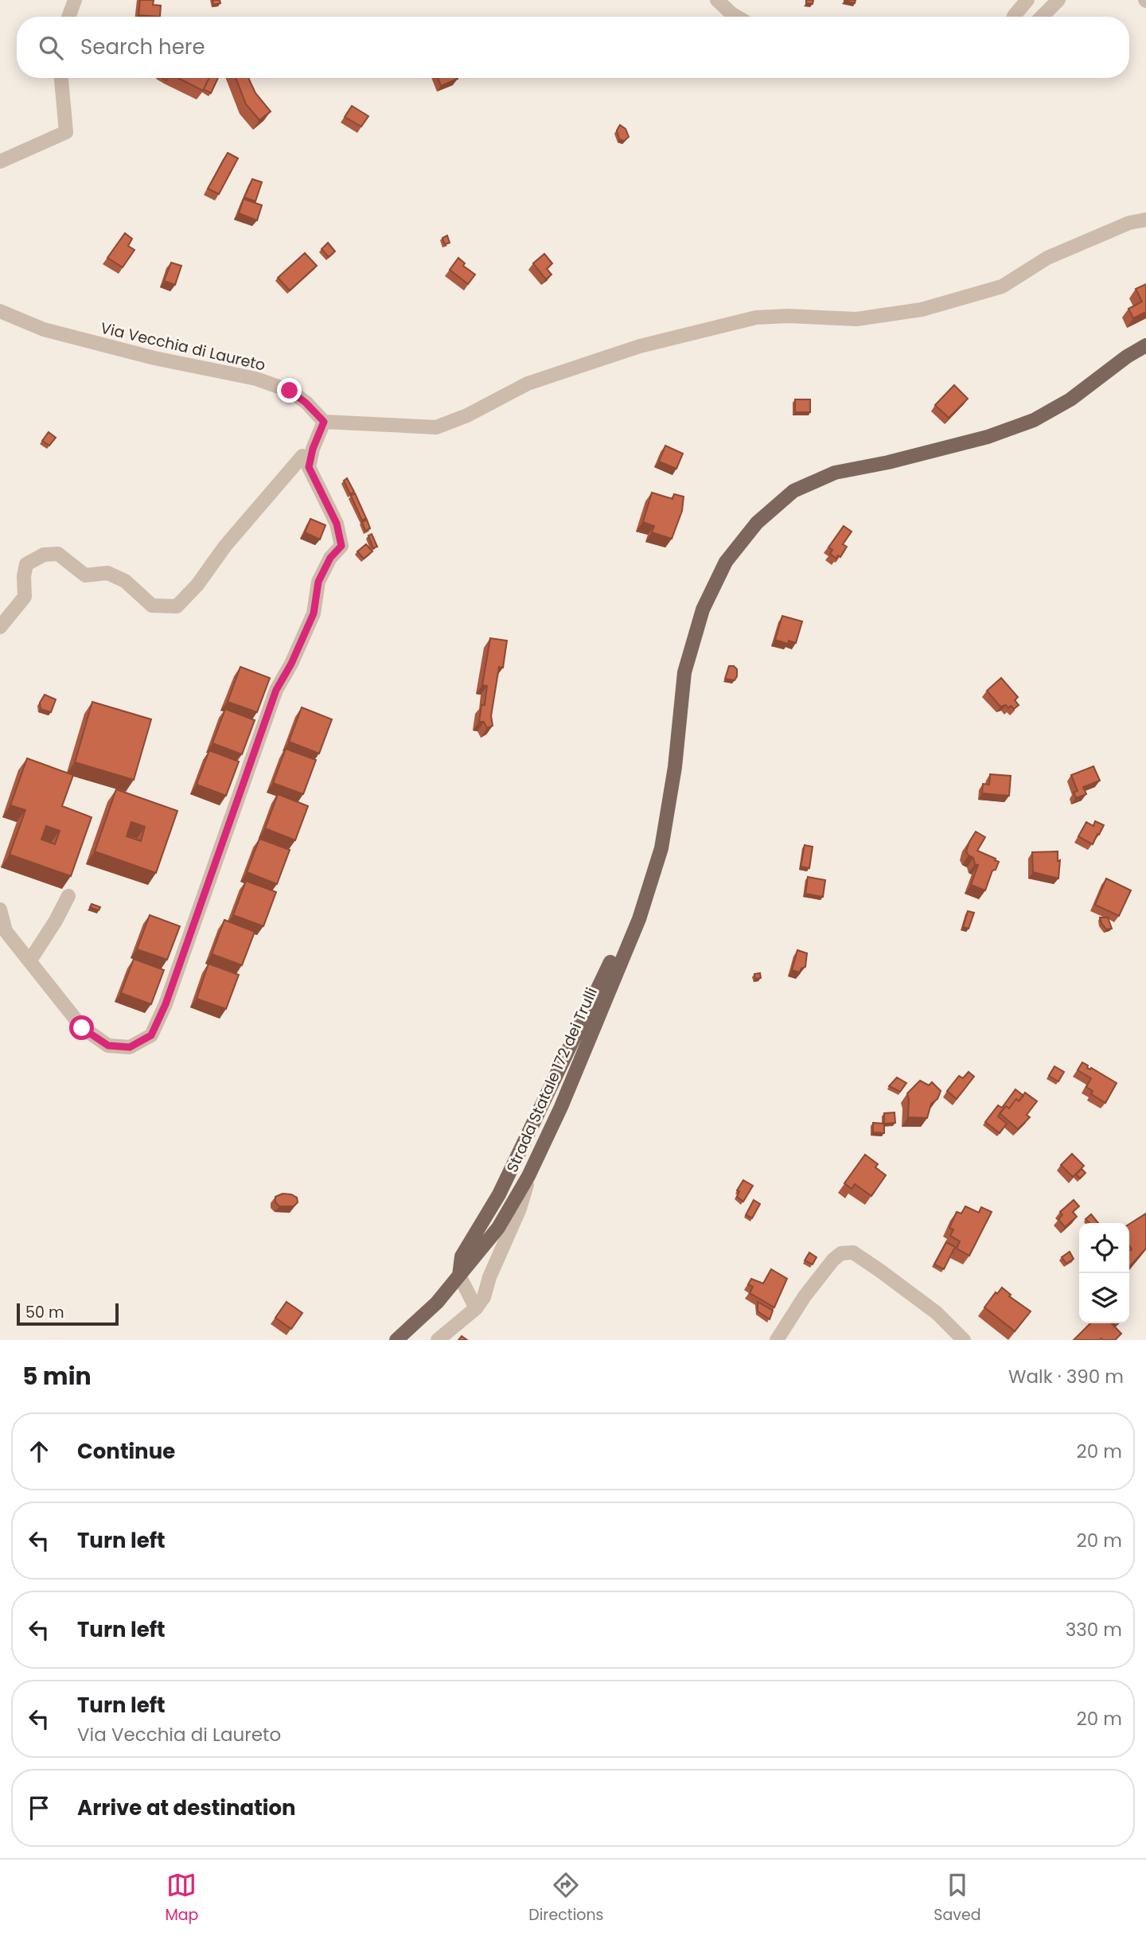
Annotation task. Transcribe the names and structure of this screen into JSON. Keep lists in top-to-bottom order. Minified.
{"streets":{"main road":["Strada Statale 172 dei Trulli"],"street":["Via Vecchia di Laureto"]},"scale_bar":"50 m","page":{"search":"Search here","scale":"50 m","heading":["5 min","Walk · 390 m"],"list":[["Continue","20 m"],["Turn left","20 m"],["Turn left","330 m"],["Turn left","Via Vecchia di Laureto","20 m"],"Arrive at destination"],"nav":["Map","Directions","Saved"]}}
